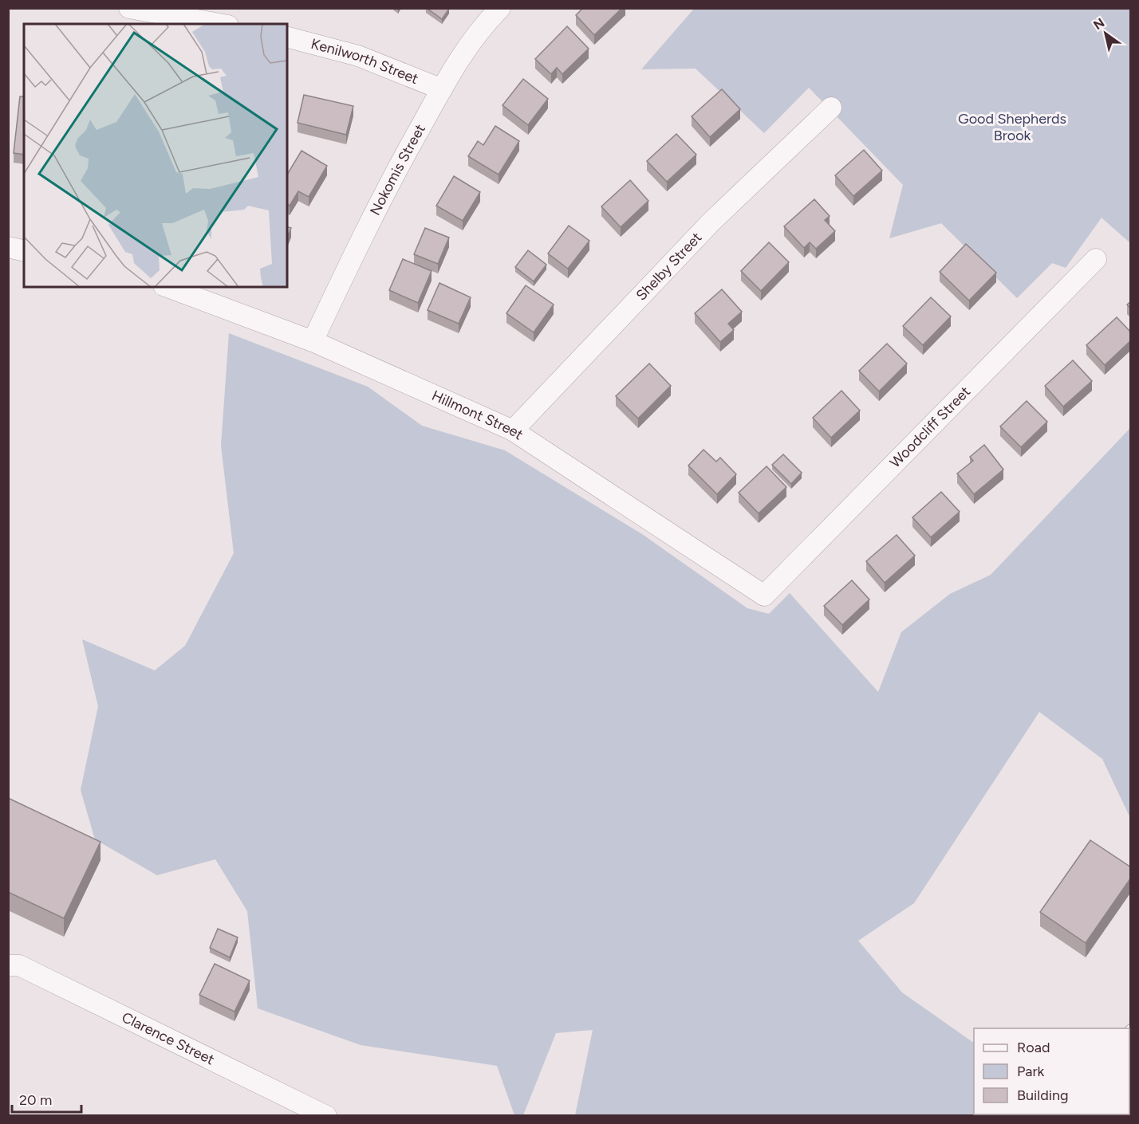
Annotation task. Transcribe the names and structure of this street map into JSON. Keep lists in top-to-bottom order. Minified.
{"streets":{"street":["Kenilworth Street","Nokomis Street","Shelby Street","Hillmont Street","Woodcliff Street","Clarence Street"]},"crossings":[["Kenilworth Street","Nokomis Street"],["Nokomis Street","Hillmont Street"],["Shelby Street","Hillmont Street"],["Hillmont Street","Woodcliff Street"]],"parks":["Good Shepherds Brook"],"legend":["Road","Park","Building"],"scale_bar":"20 m","north":"top left"}
